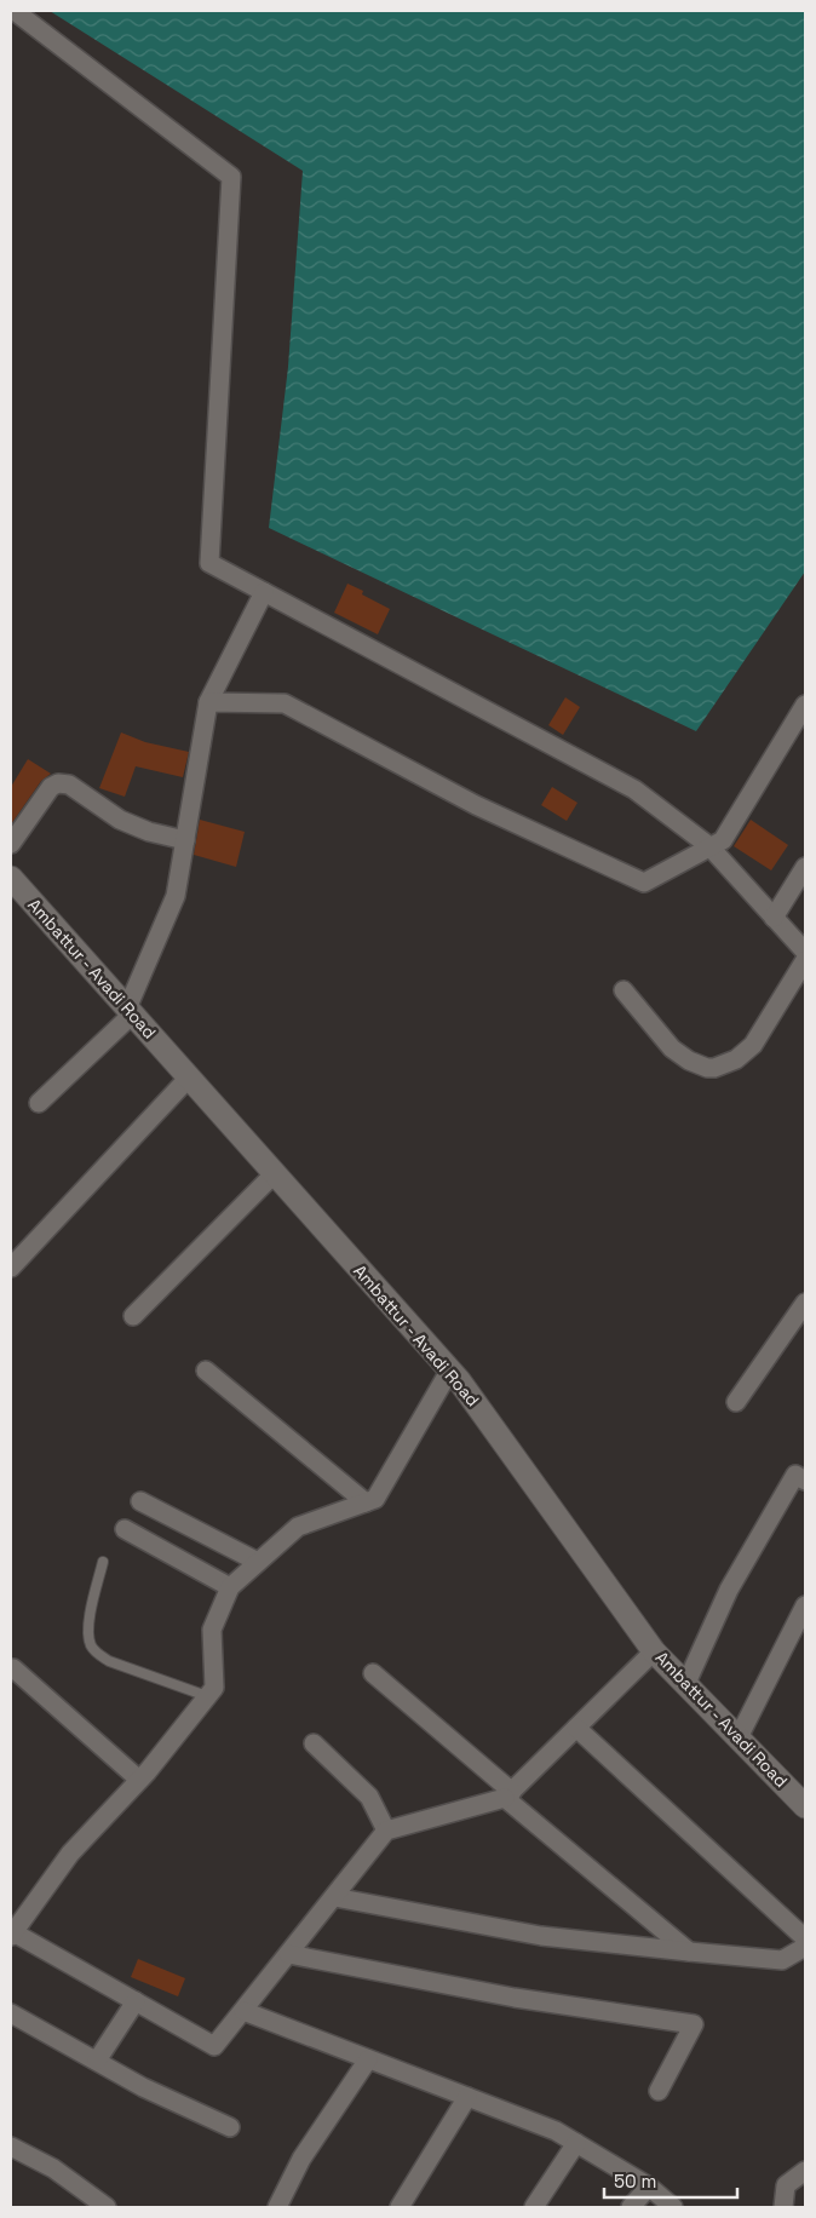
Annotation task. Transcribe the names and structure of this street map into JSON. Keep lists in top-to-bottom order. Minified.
{"streets":{"street":["Ambattur - Avadi Road"]},"scale_bar":"50 m"}
